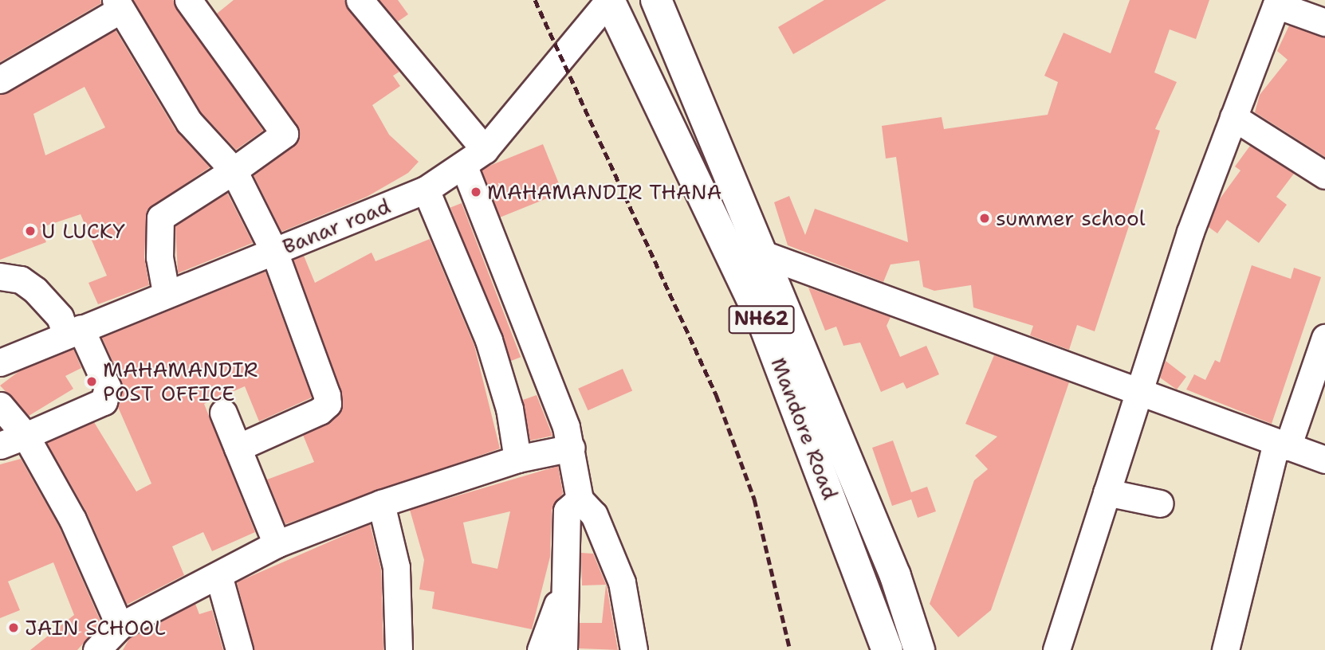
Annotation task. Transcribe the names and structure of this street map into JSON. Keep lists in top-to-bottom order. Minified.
{"streets":{"highway":["NH62","Mandore Road"],"street":["Banar road"]},"crossings":[["Banar road","Mandore Road"]],"places":["MAHAMANDIR THANA","summer school","U LUCKY","MAHAMANDIR POST OFFICE","JAIN SCHOOL"]}
